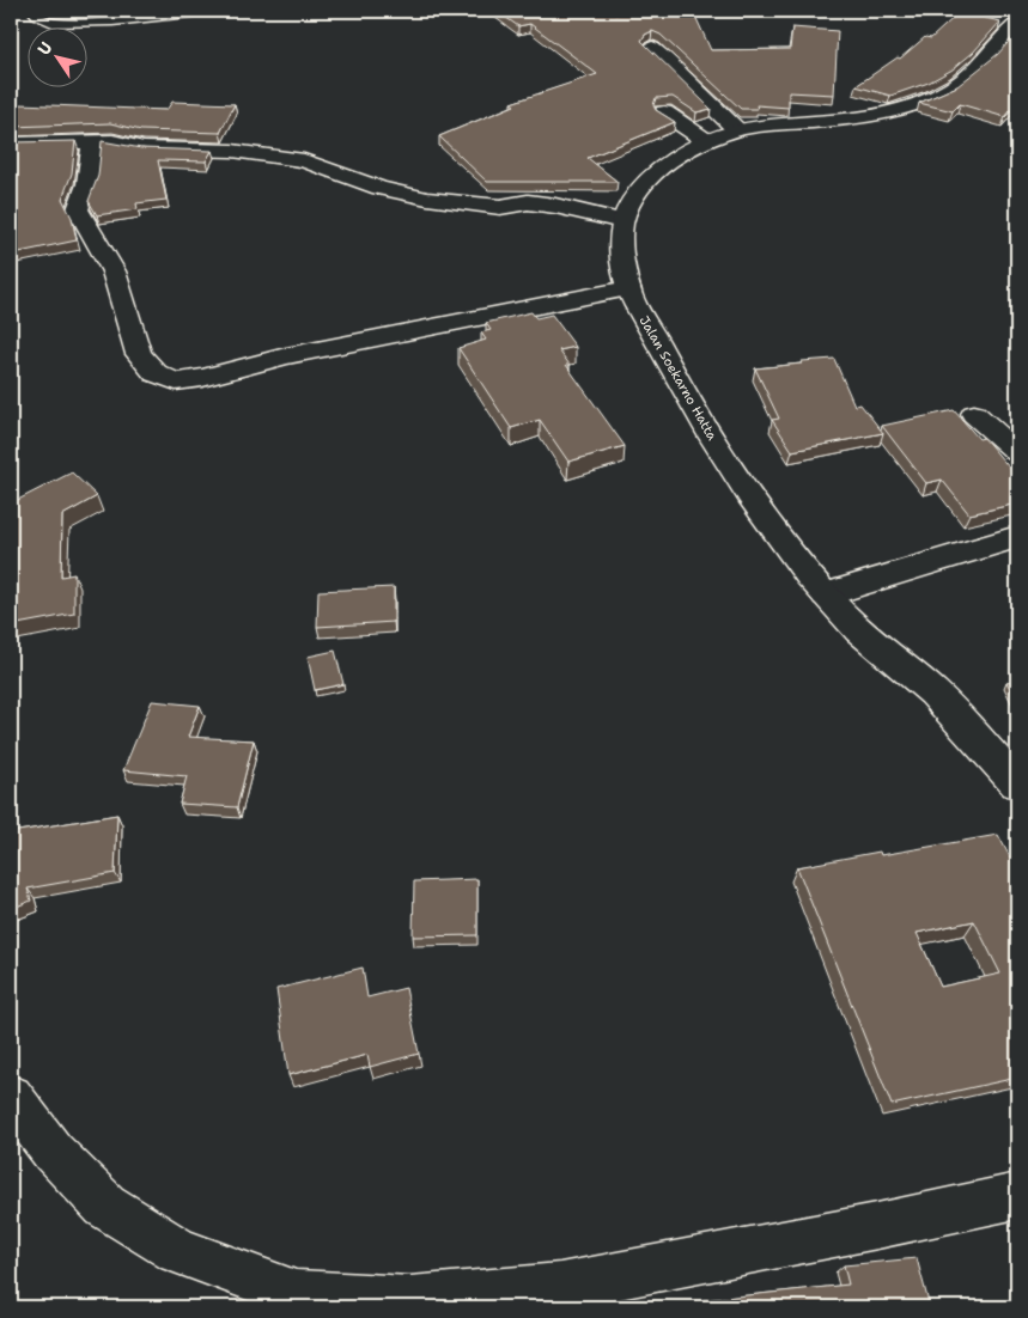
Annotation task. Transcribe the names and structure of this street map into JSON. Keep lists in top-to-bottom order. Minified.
{"streets":{"street":["Jalan Soekarno Hatta"]},"north":"top left"}
